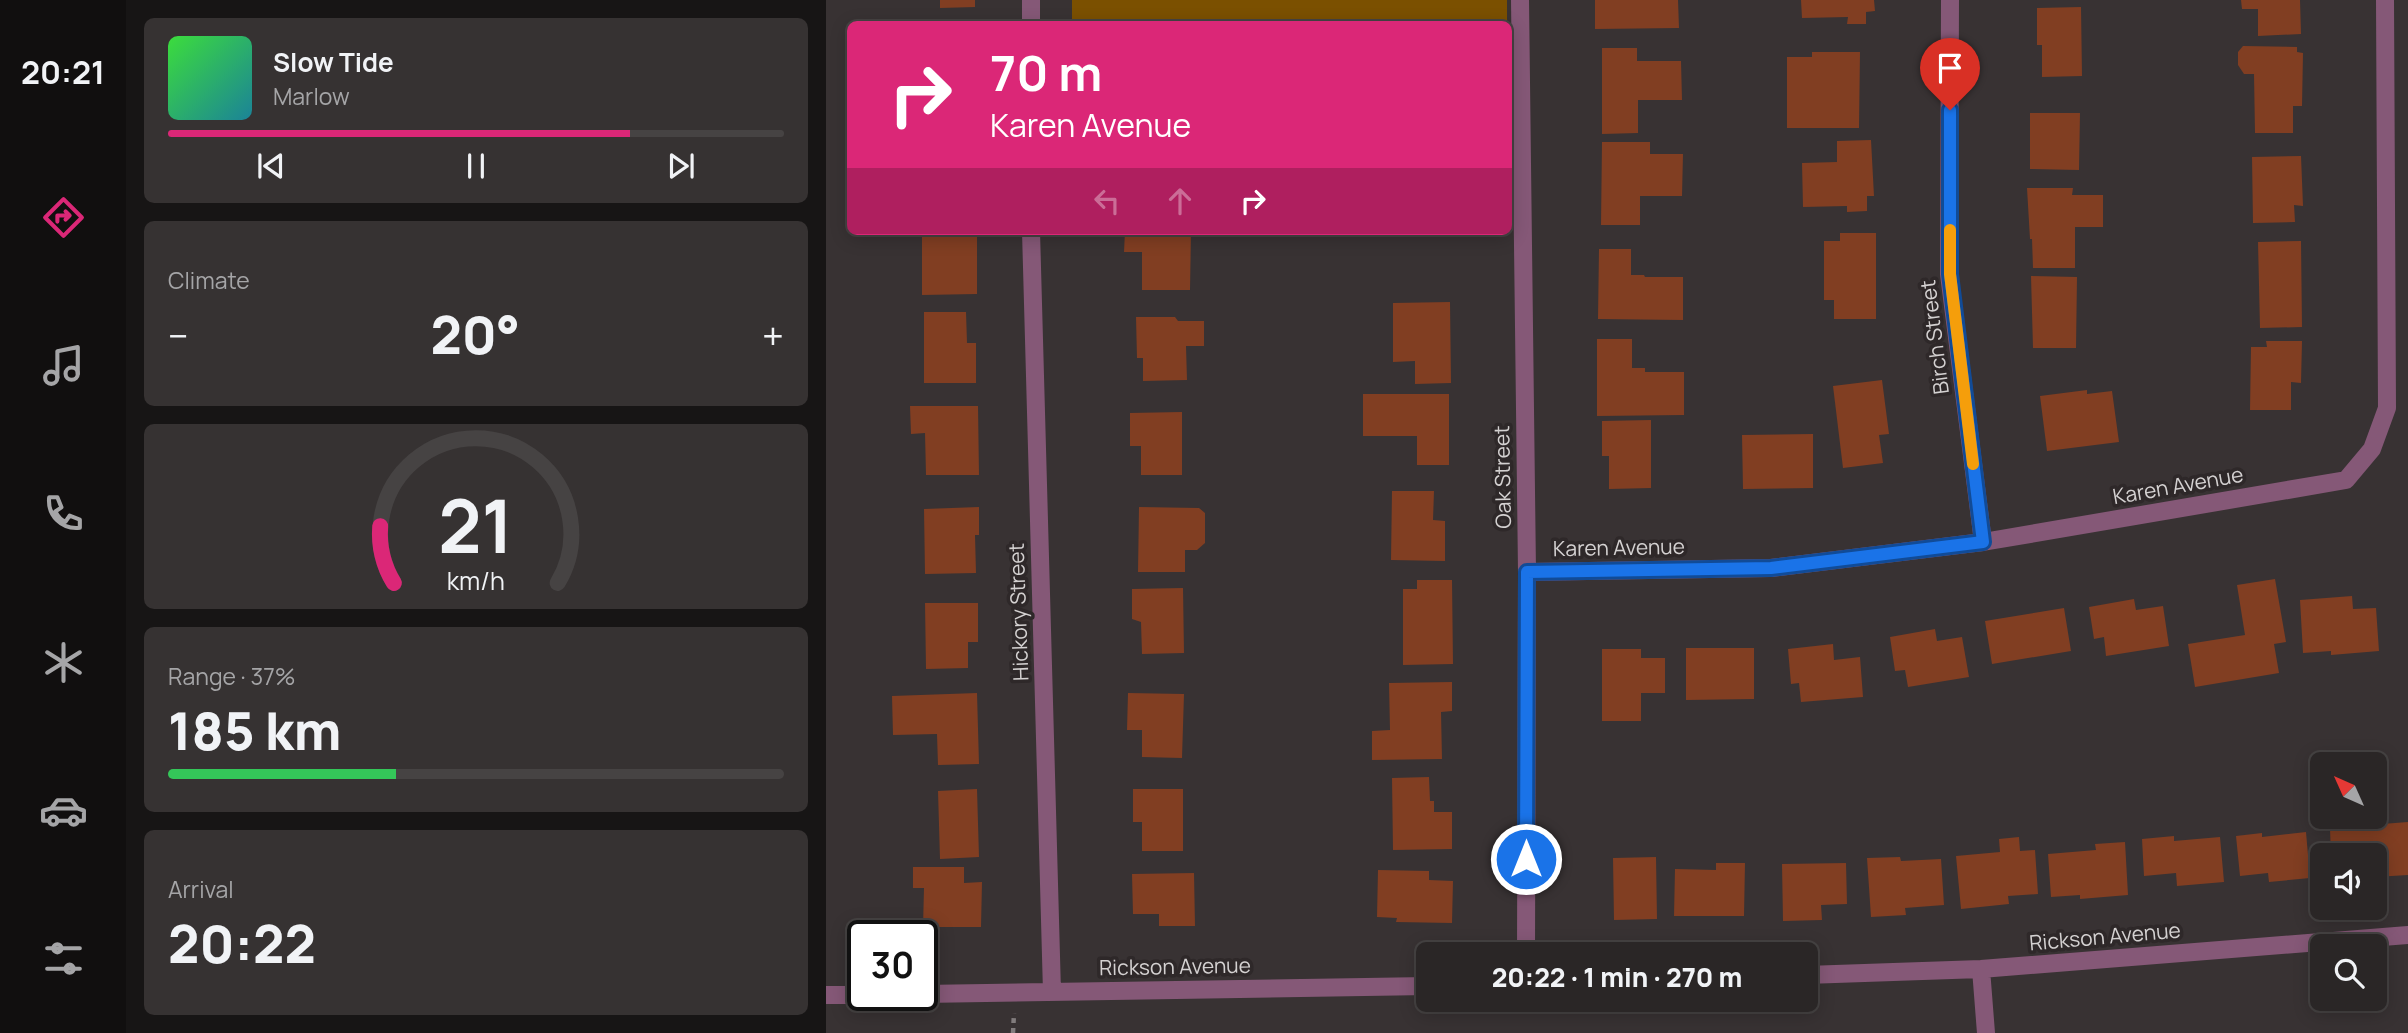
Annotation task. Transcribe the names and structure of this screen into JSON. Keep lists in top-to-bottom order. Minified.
{"streets":{"street":["Birch Street","Oak Street","Karen Avenue","Hickory Street","Rickson Avenue"]},"crossings":[["Birch Street","Karen Avenue"],["Oak Street","Karen Avenue"],["Hickory Street","Rickson Avenue"]],"north":"top left","page":{"tabs":"20:21","turn":["70 m","Karen Avenue"],"song":["Slow Tide","Marlow"],"tile":["Climate",["Range · 37%","185 km"],["Arrival","20:22"]],"heat":["−","20°","+"],"limit":"30","trip":"20:22 · 1 min · 270 m","gauge":["21","km/h"]}}
